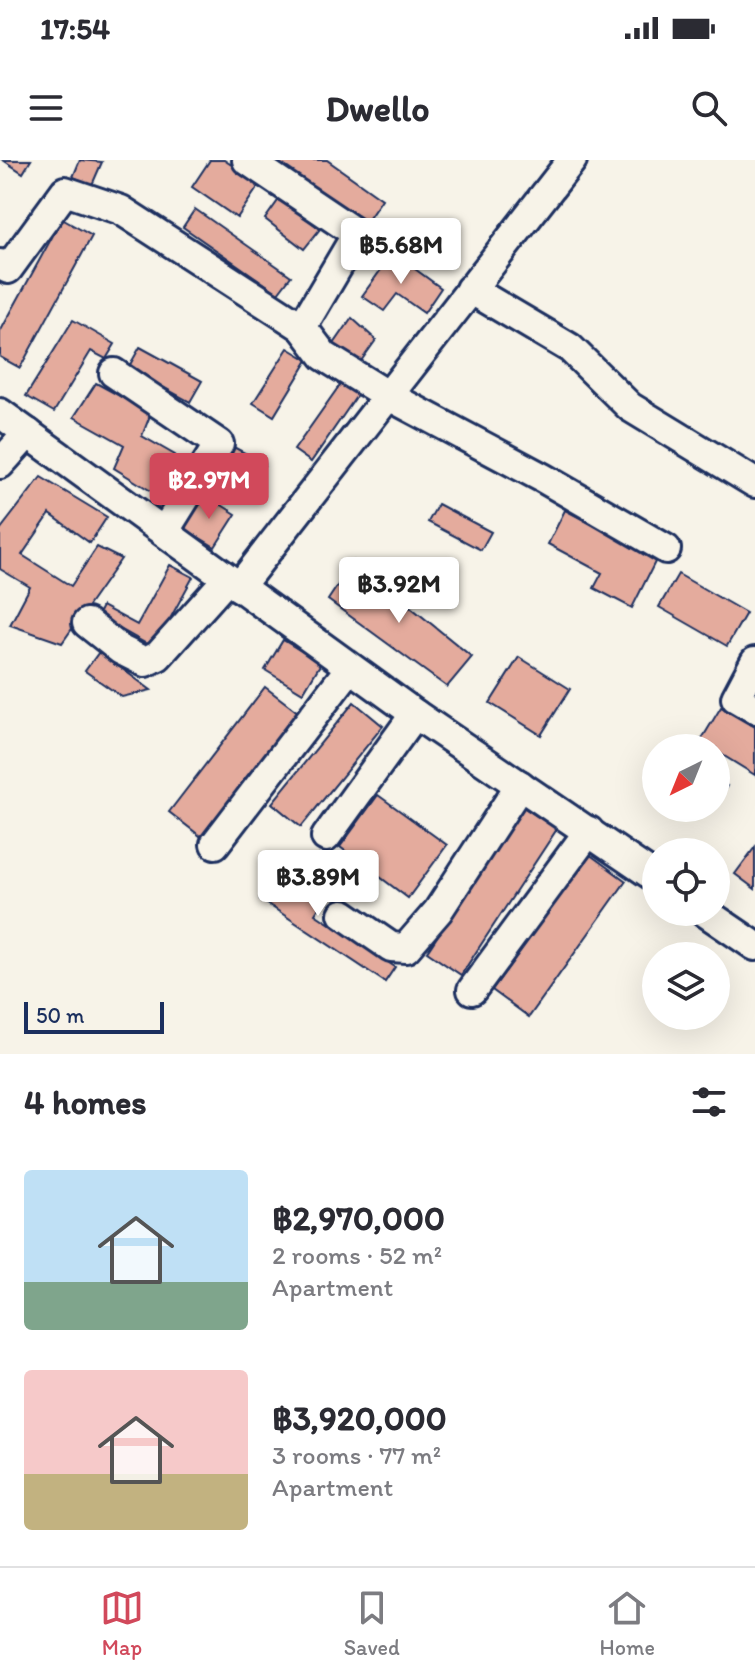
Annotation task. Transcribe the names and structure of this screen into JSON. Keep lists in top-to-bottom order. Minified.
{"scale_bar":"50 m","north":"bottom left","page":{"status":"17:54","header":"Dwello","price":["฿5.68M","฿2.97M","฿3.92M","฿3.89M"],"scale":"50 m","heading":"4 homes","list":[{"name":"฿2,970,000","note":"2 rooms · 52 m² · Apartment"},{"name":"฿3,920,000","note":"3 rooms · 77 m² · Apartment"}],"tabs":["Map","Saved","Home"]}}
